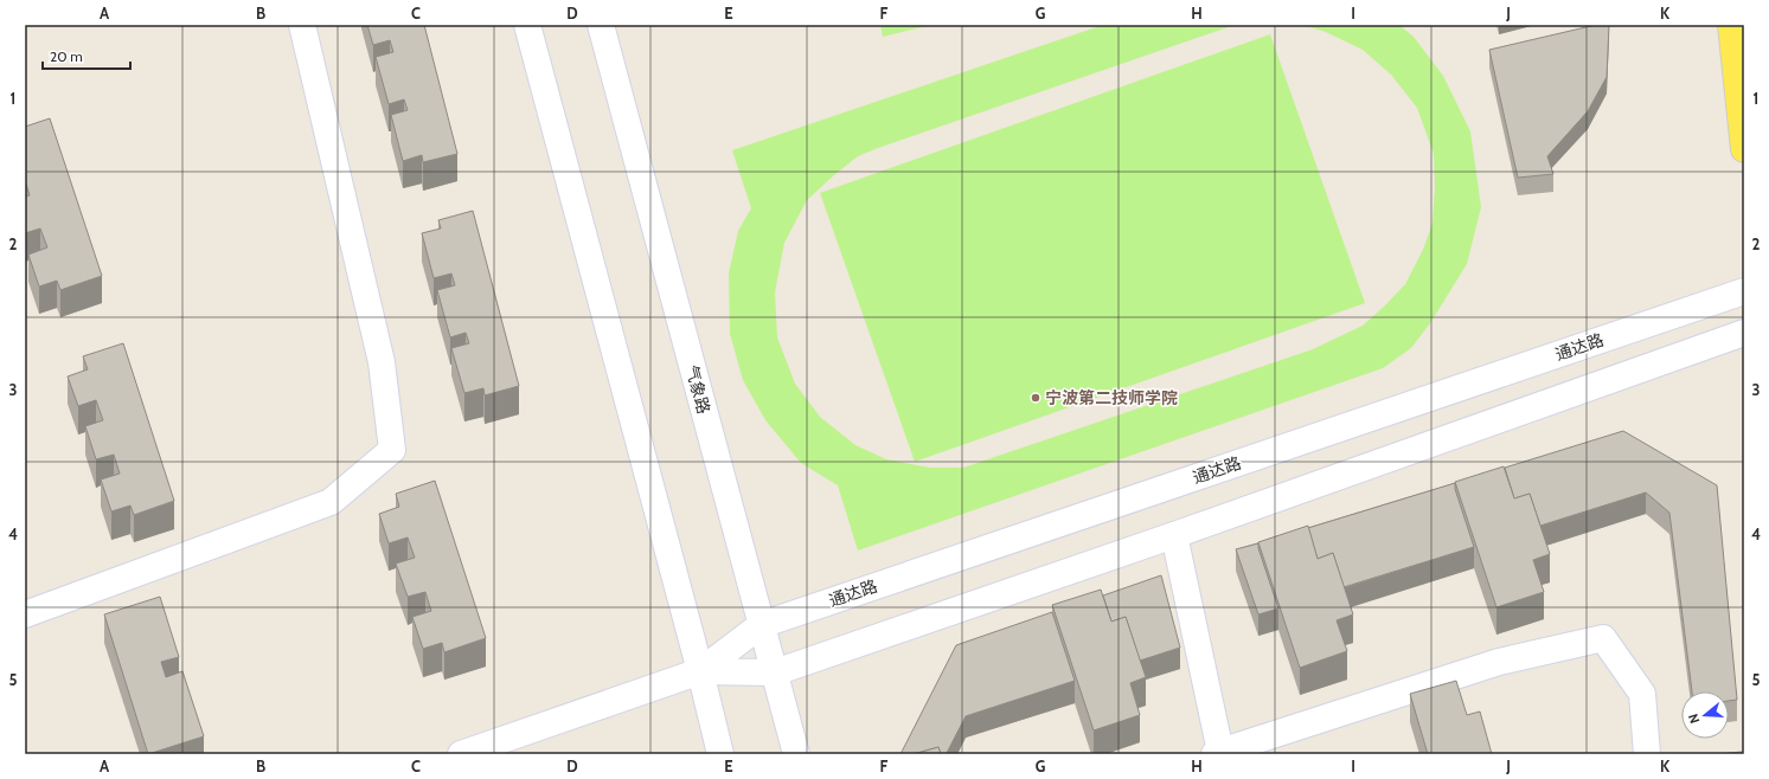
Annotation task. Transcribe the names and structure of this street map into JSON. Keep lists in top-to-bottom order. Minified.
{"streets":{"street":["通达路","气象路"]},"crossings":[["通达路","气象路"]],"places":["宁波第二技师学院"],"scale_bar":"20 m","north":"left","grid":{"columns":["A","B","C","D","E","F","G","H","I","J","K"],"rows":["1","2","3","4","5"]}}
